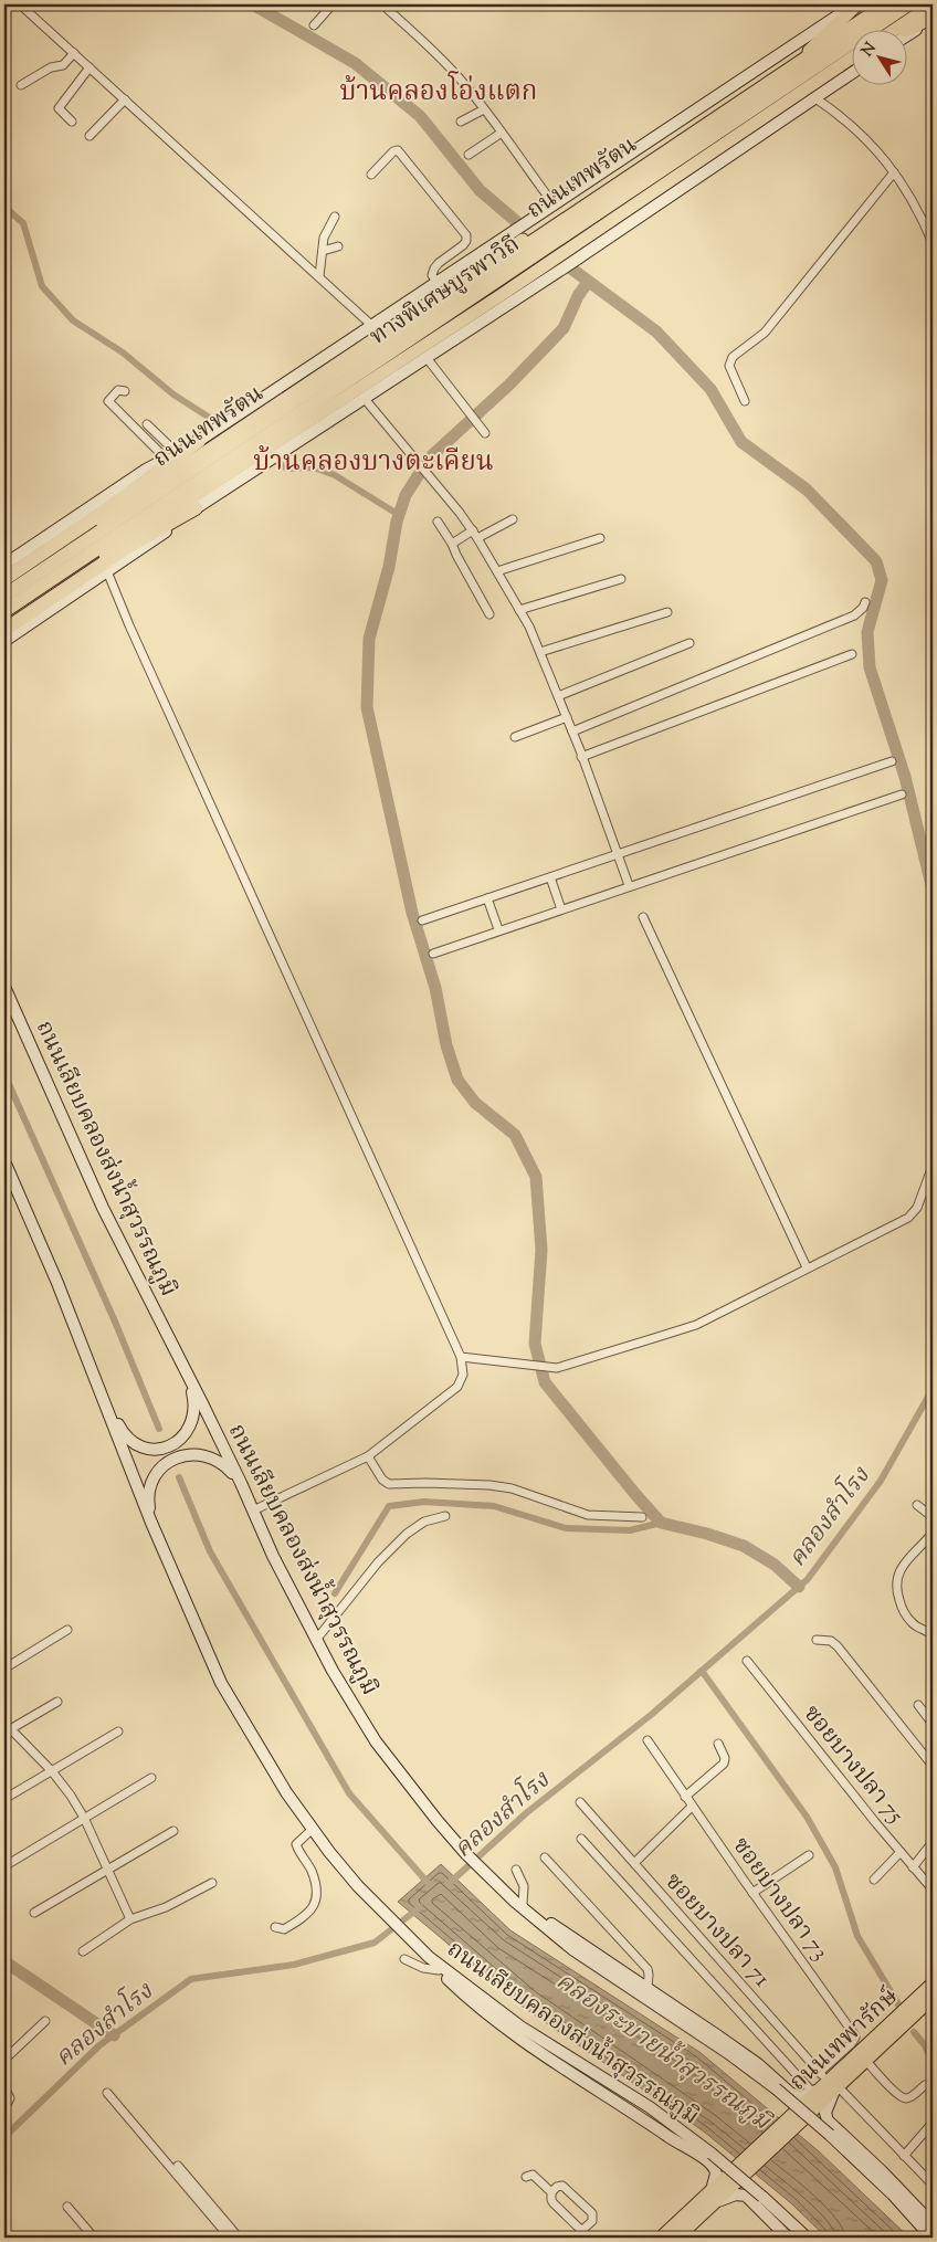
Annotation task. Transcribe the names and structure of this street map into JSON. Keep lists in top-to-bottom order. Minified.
{"streets":{"highway":["ทางพิเศษบูรพาวิถี"],"main road":["ถนนเทพรัตน","ถนนเลียบคลองส่งน้ำสุวรรณภูมิ","ถนนเทพารักษ์"],"street":["ซอยบางปลา 75","ซอยบางปลา 73","ซอยบางปลา 71"]},"crossings":[["ซอยบางปลา 73","ซอยบางปลา 71"],["ซอยบางปลา 73","ถนนเทพารักษ์"],["ซอยบางปลา 71","ถนนเทพารักษ์"]],"districts":["บ้านคลองโอ่งแตก","บ้านคลองบางตะเคียน"],"water":["คลองสำโรง","คลองระบายน้ำสุวรรณภูมิ"],"north":"top left"}
